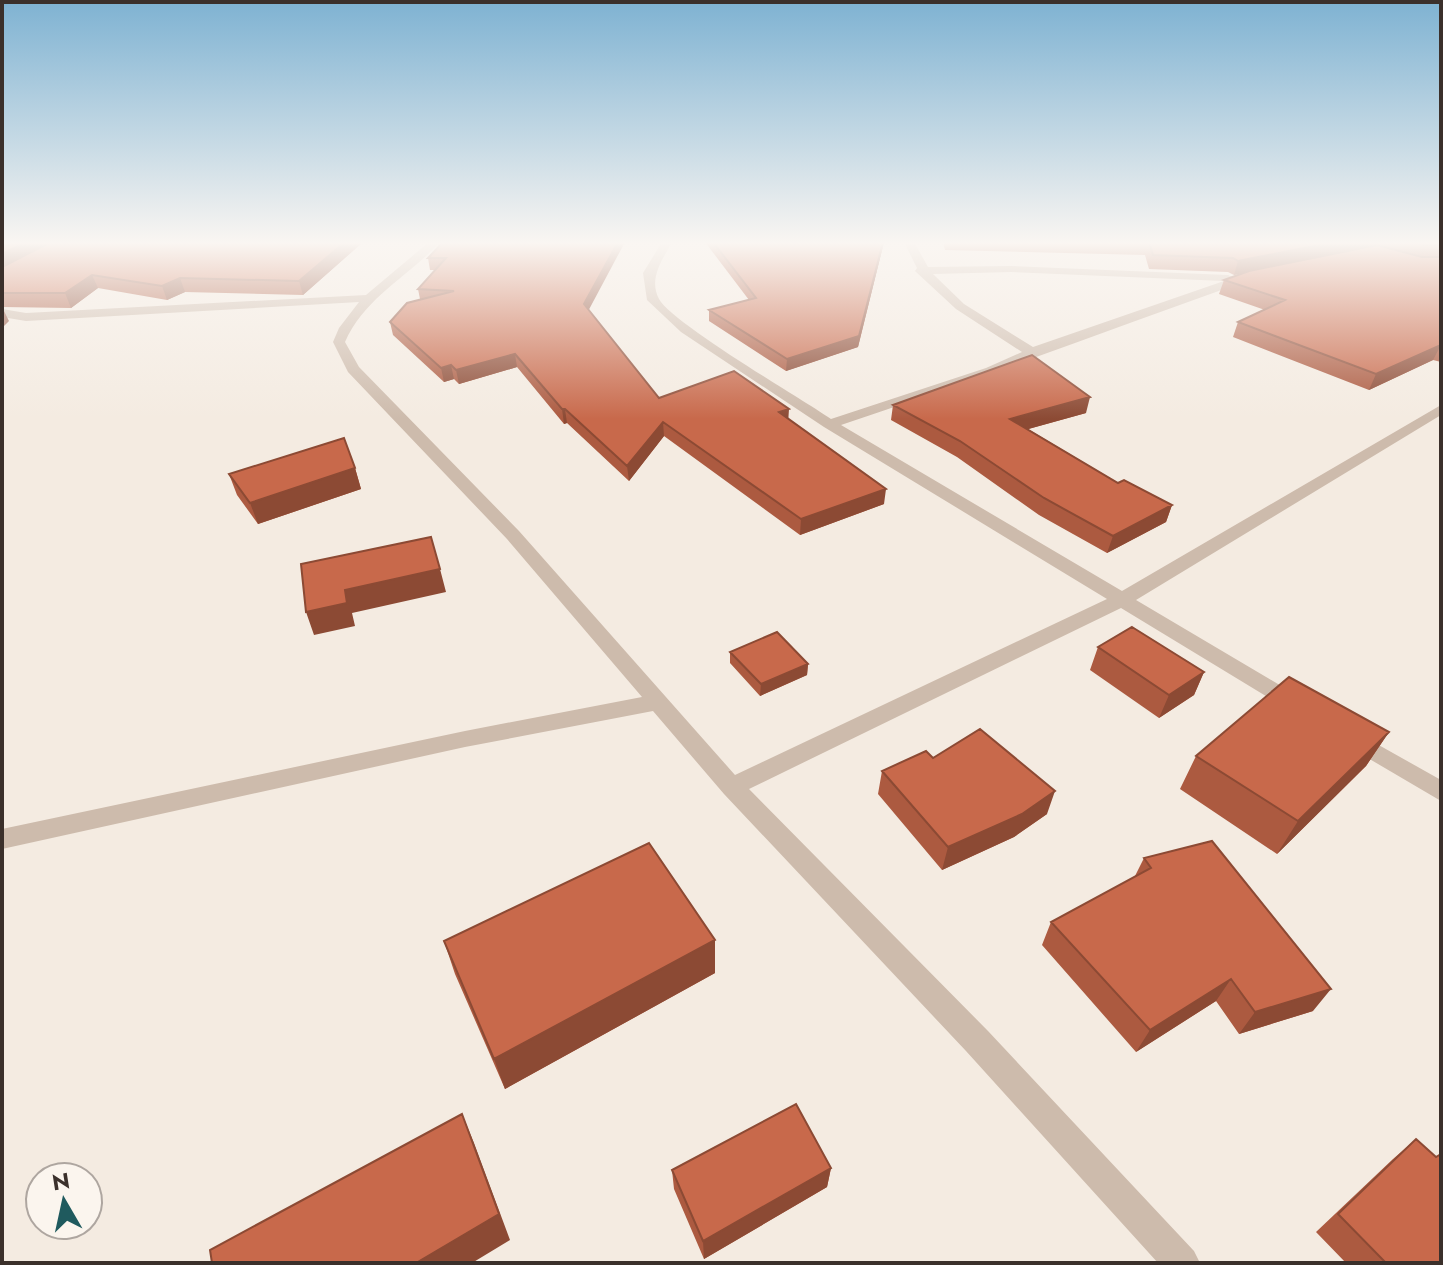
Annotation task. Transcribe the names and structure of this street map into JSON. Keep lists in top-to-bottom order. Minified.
{"north":"top"}
